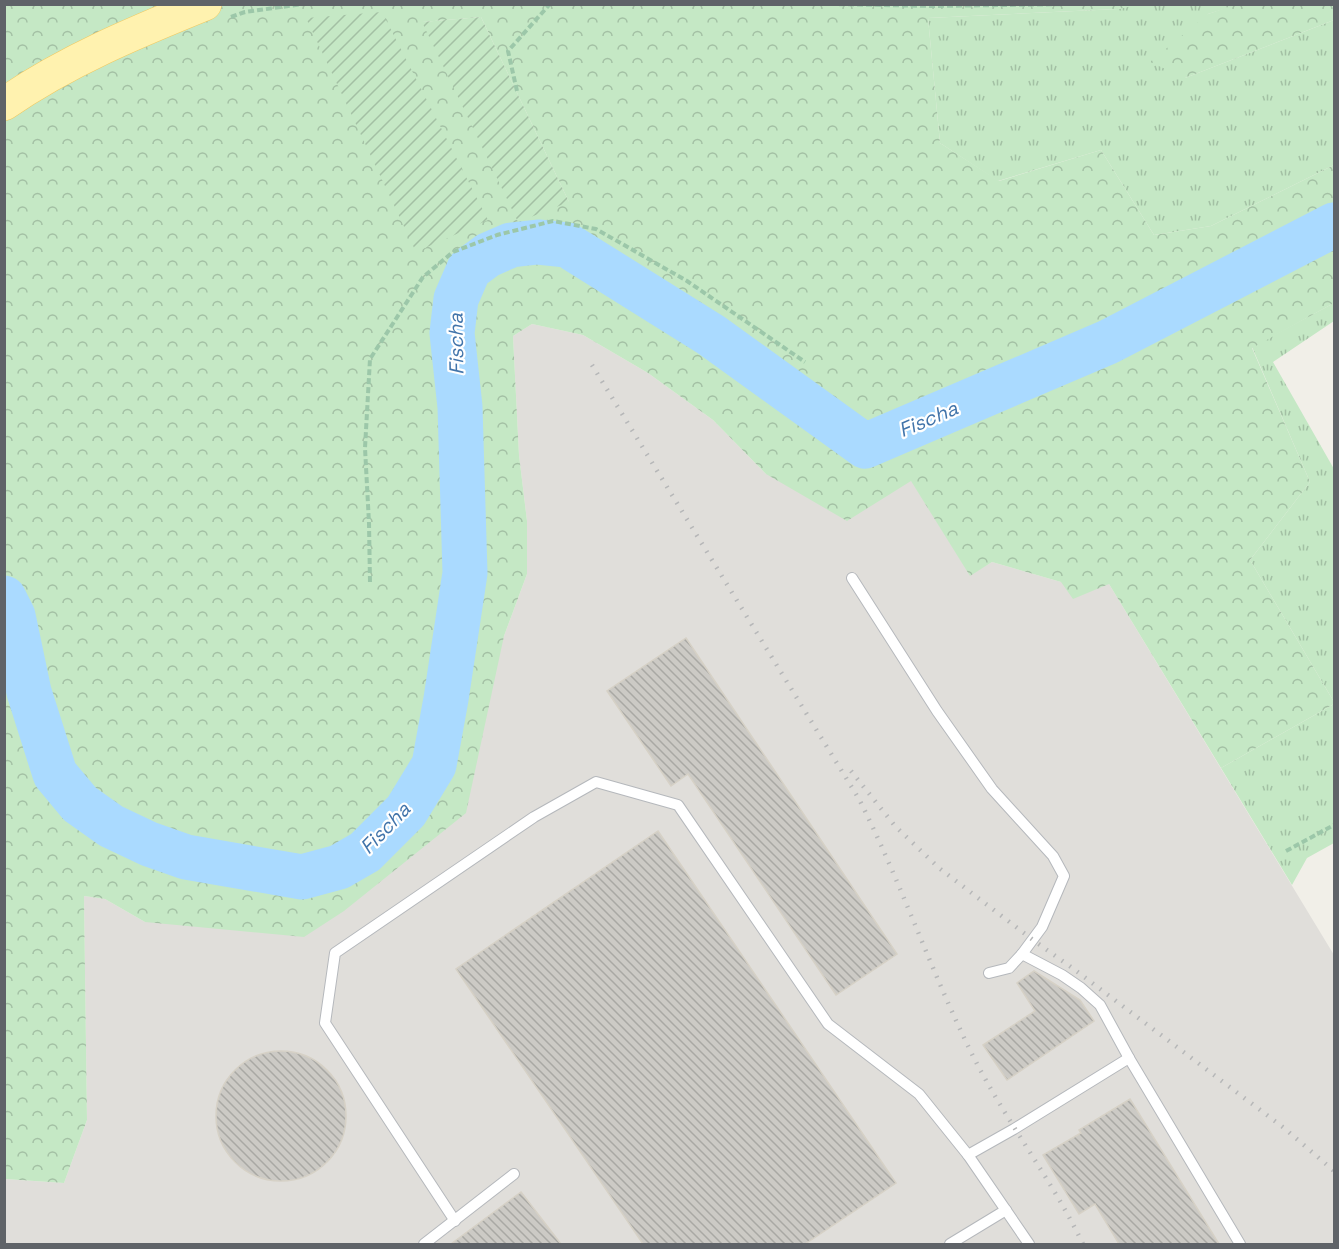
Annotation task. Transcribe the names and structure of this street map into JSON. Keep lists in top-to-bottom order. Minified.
{"water":["Fischa"]}
